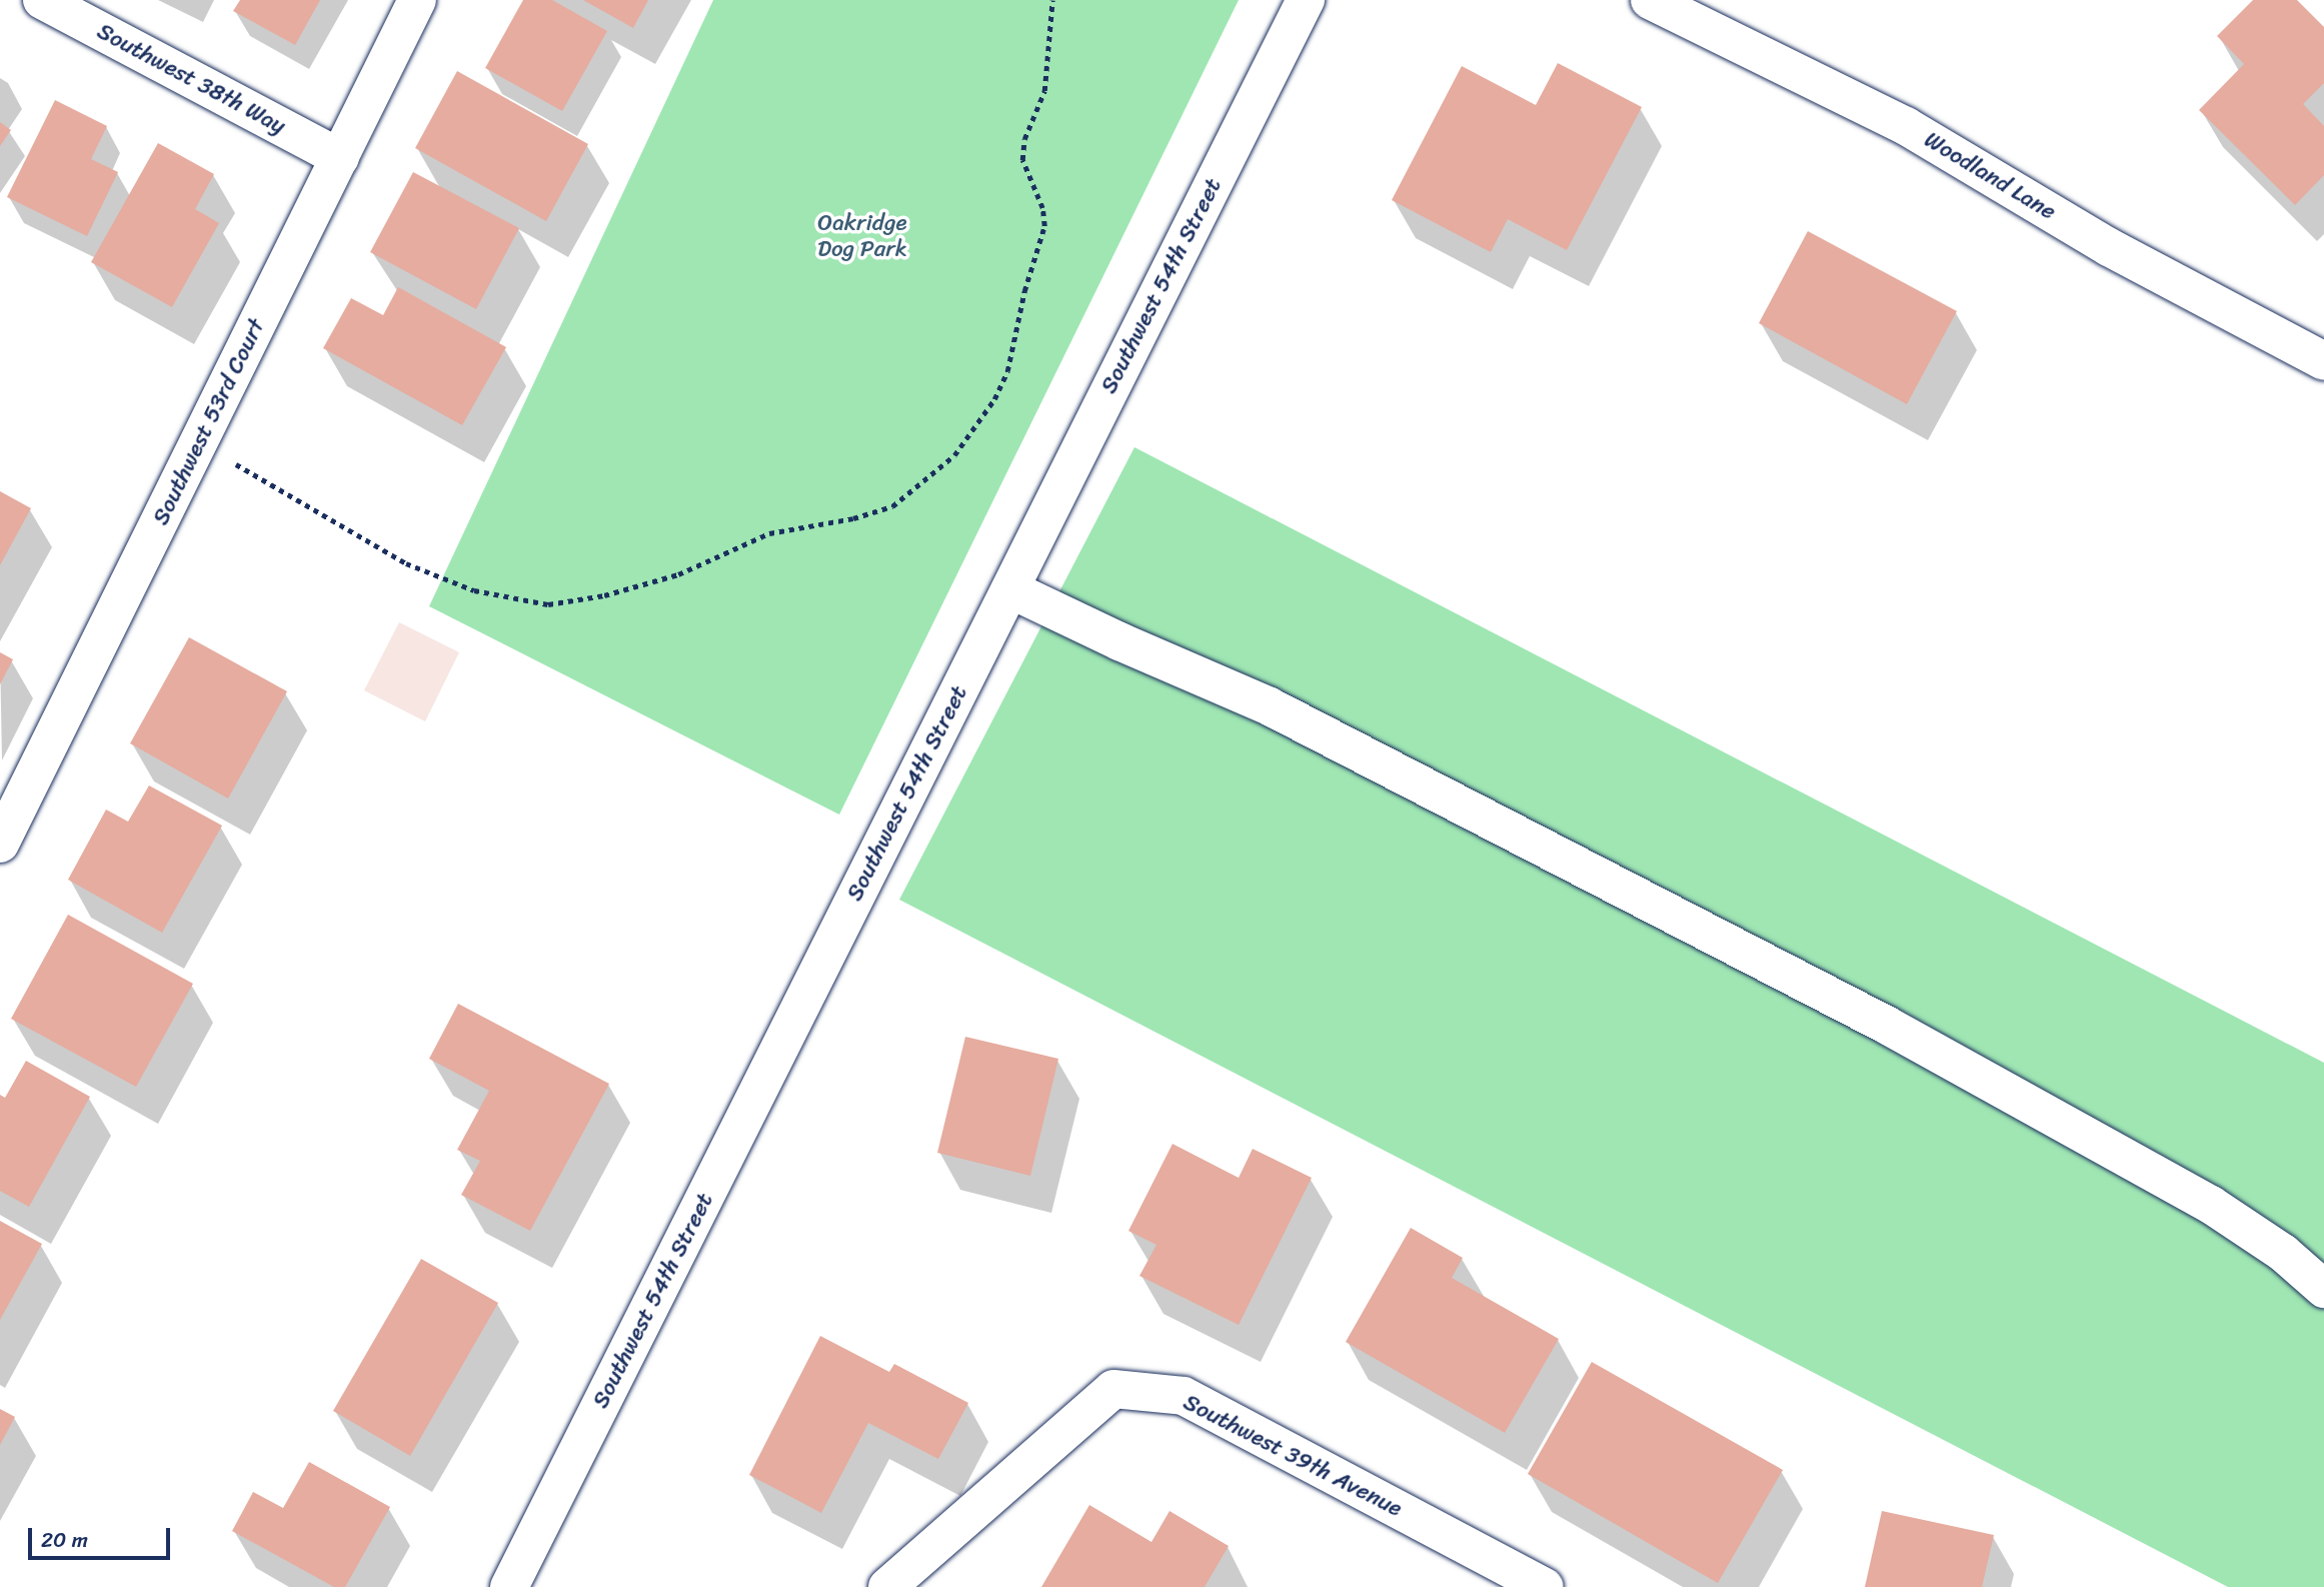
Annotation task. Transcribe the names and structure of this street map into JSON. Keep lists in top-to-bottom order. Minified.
{"streets":{"street":["Southwest 38th Way","Woodland Lane","Southwest 54th Street","Southwest 53rd Court","Southwest 39th Avenue"]},"crossings":[["Southwest 38th Way","Southwest 53rd Court"]],"parks":["Oakridge Dog Park"],"scale_bar":"20 m"}
